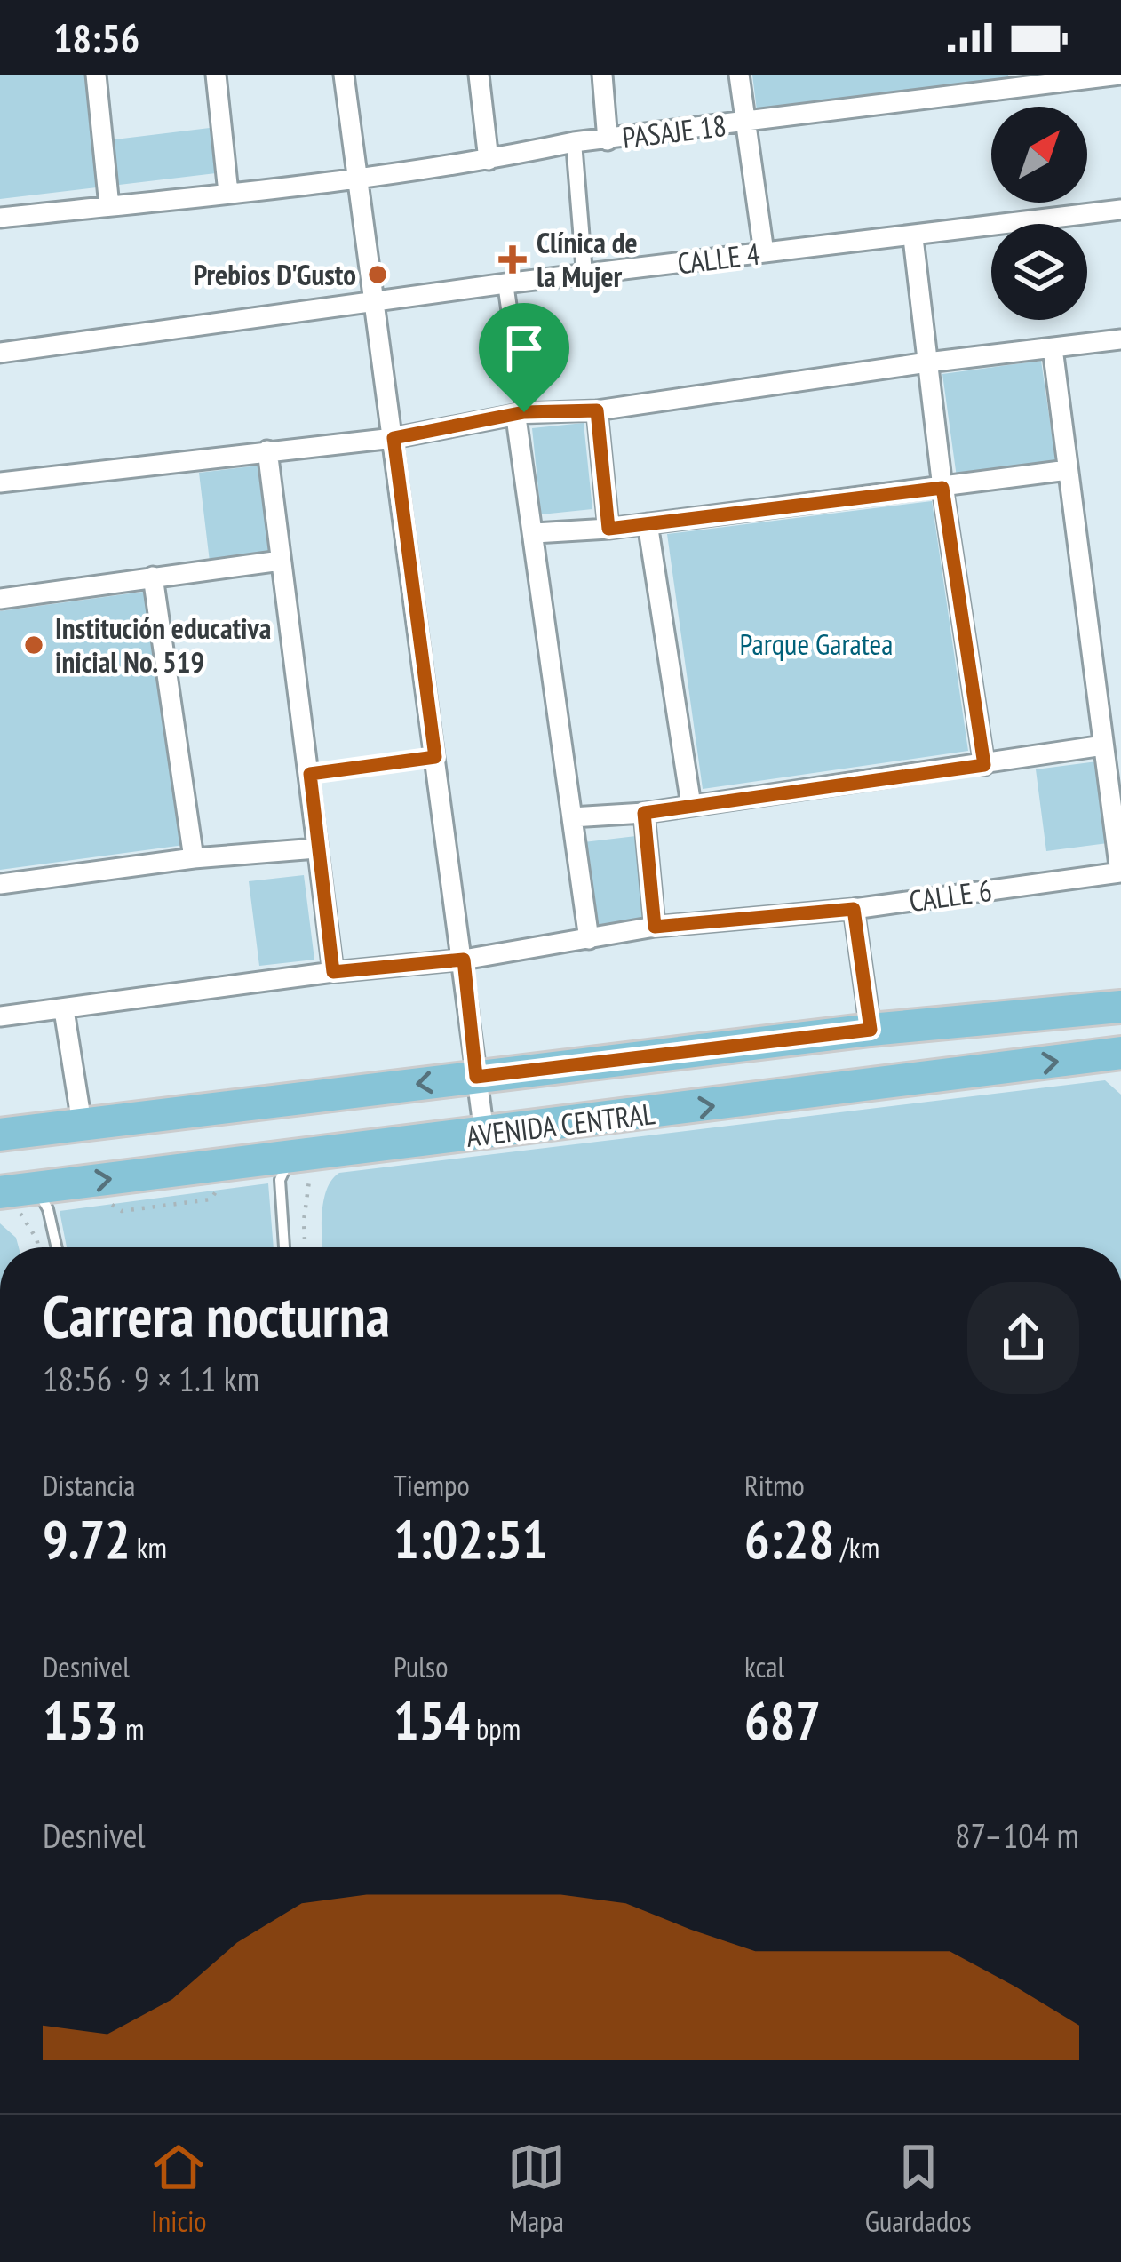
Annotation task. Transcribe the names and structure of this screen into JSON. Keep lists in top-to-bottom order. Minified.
{"streets":{"main road":["AVENIDA CENTRAL"],"street":["PASAJE 18","CALLE 4","CALLE 6"]},"parks":["Parque Garatea"],"places":{"health":["Clínica de la Mujer"],"other":["Prebios D'Gusto","Institución educativa inicial No. 519"]},"north":"top right","page":{"status":"18:56","heading":["Carrera nocturna","18:56 · 9 × 1.1 km"],"stats":[["Distancia","9.72 km"],["Tiempo","1:02:51"],["Ritmo","6:28 /km"],["Desnivel","153 m"],["Pulso","154 bpm"],["kcal","687"]],"chart":["Desnivel","87–104 m"],"tabs":["Inicio","Mapa","Guardados"]}}
